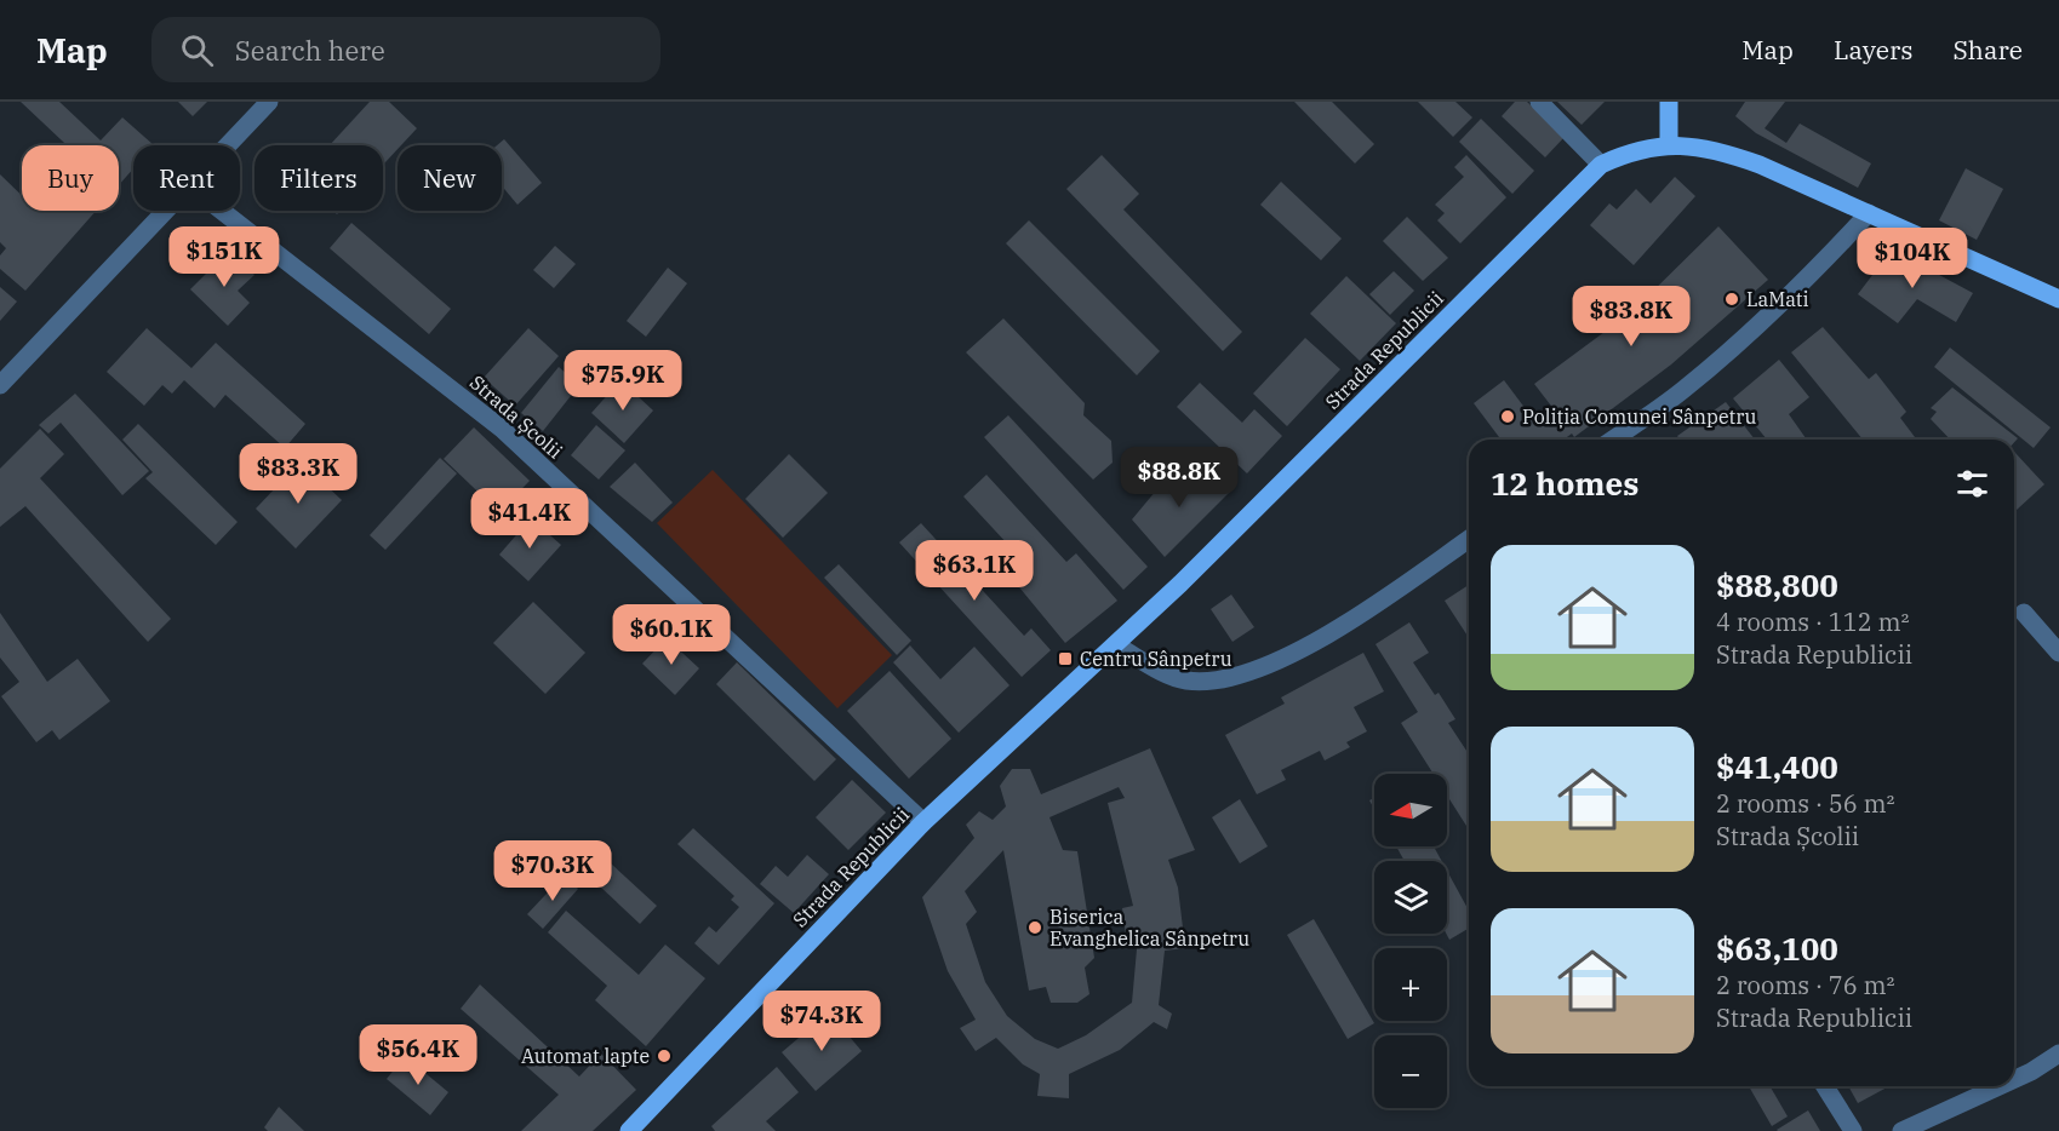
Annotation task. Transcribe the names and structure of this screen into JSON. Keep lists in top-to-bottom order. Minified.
{"streets":{"main road":["Strada Republicii"],"street":["Strada Școlii"]},"crossings":[["Strada Republicii","Strada Școlii"]],"places":{"other":["LaMati","Poliția Comunei Sânpetru","Biserica Evanghelica Sânpetru","Automat lapte"],"transit":["Centru Sânpetru"]},"north":"left","page":{"header":"Map","search":"Search here","nav":["Map","Layers","Share"],"chip":["Buy","Rent","Filters","New"],"price":["$151K","$104K","$83.8K","$75.9K","$83.3K","$88.8K","$41.4K","$63.1K","$60.1K","$70.3K","$74.3K","$56.4K"],"heading":"12 homes","list":[{"name":"$88,800","note":"4 rooms · 112 m² · Strada Republicii"},{"name":"$41,400","note":"2 rooms · 56 m² · Strada Școlii"},{"name":"$63,100","note":"2 rooms · 76 m² · Strada Republicii"}],"map_buttons":["+","−"]}}
